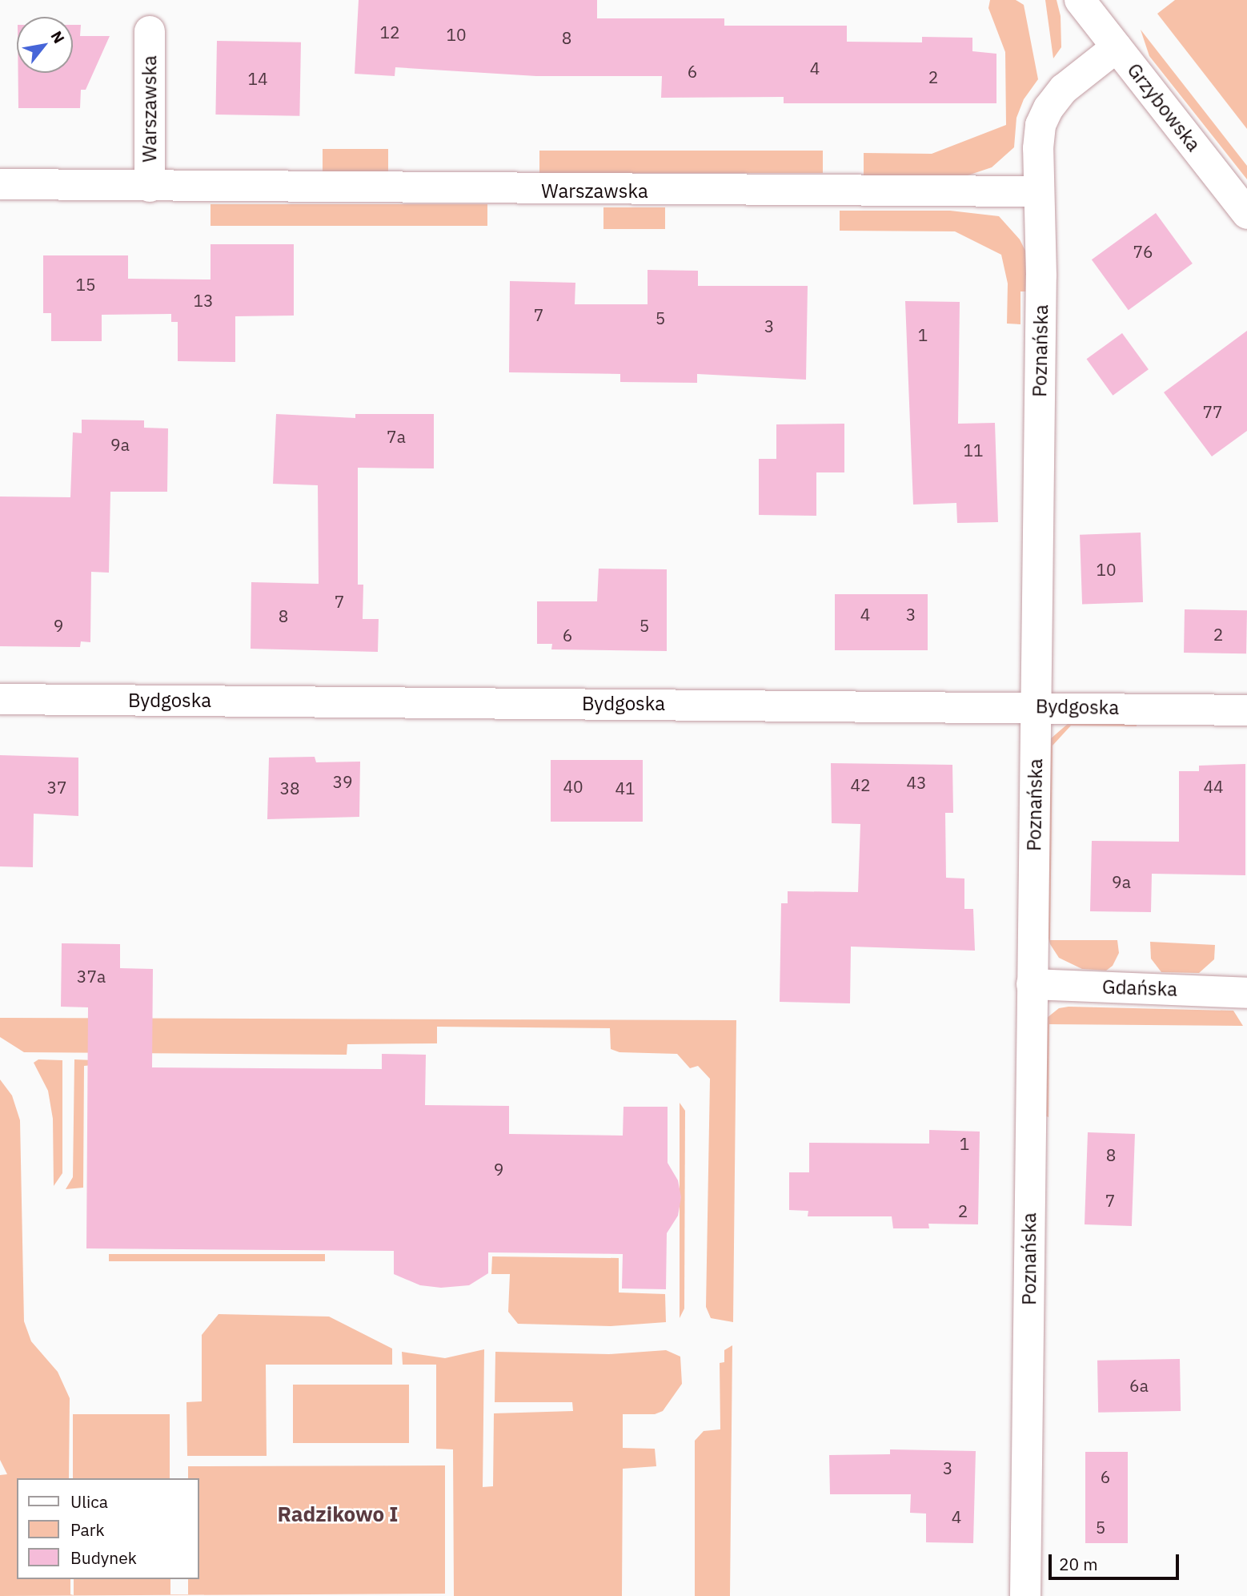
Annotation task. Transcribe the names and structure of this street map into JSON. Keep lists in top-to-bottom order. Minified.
{"streets":{"street":["Grzybowska","Warszawska","Poznańska","Bydgoska","Gdańska"]},"crossings":[["Grzybowska","Poznańska"],["Warszawska","Poznańska"],["Poznańska","Bydgoska"],["Poznańska","Gdańska"]],"districts":["Radzikowo I"],"house_numbers":["12","10","8","4","6","2","14","76","15","13","7","5","3","1","77","7a","9a","11","10","7","4","3","8","9","5","2","6","39","43","42","40","44","37","38","41","9a","37a","1","8","9","7","2","6a","3","6","4","5"],"legend":["Ulica","Park","Budynek"],"scale_bar":"20 m","north":"top right"}
